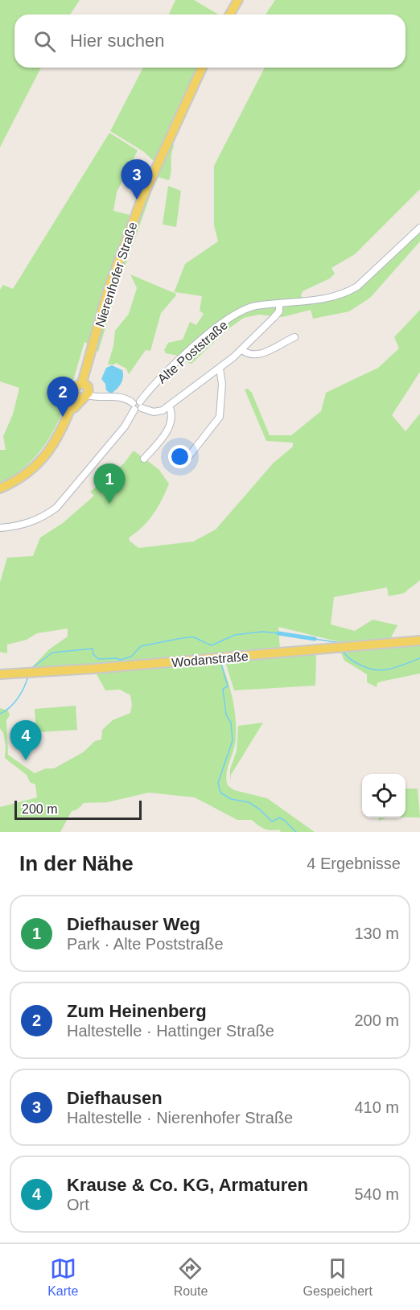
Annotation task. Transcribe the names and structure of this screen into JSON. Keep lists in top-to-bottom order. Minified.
{"streets":{"main road":["Nierenhofer Straße","Wodanstraße"],"street":["Alte Poststraße"]},"scale_bar":"200 m","page":{"search":"Hier suchen","pins":["3","2","1","4"],"scale":"200 m","heading":["In der Nähe","4 Ergebnisse"],"list":[{"mark":"1","name":"Diefhauser Weg","note":"Park · Alte Poststraße","value":"130 m"},{"mark":"2","name":"Zum Heinenberg","note":"Haltestelle · Hattinger Straße","value":"200 m"},{"mark":"3","name":"Diefhausen","note":"Haltestelle · Nierenhofer Straße","value":"410 m"},{"mark":"4","name":"Krause & Co. KG, Armaturen","note":"Ort","value":"540 m"}],"nav":["Karte","Route","Gespeichert"]}}
